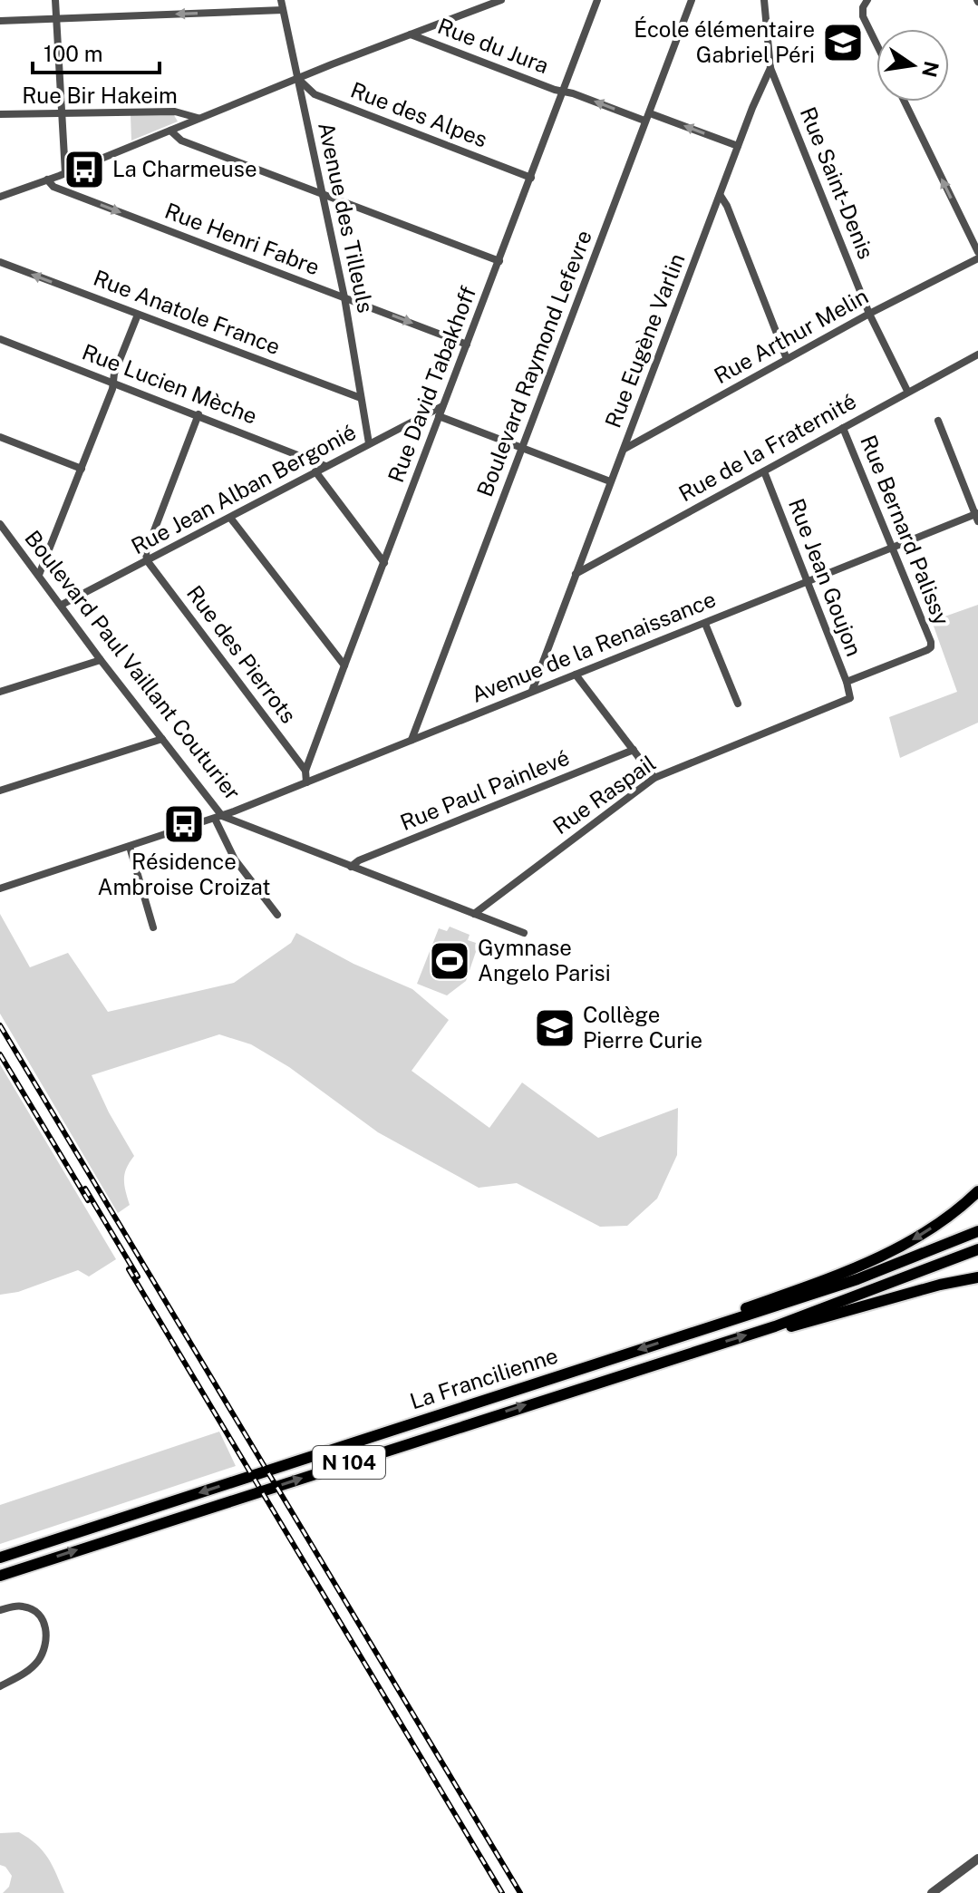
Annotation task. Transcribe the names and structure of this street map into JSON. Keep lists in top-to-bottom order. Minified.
{"streets":{"highway":["La Francilienne","N 104"],"street":["Rue du Jura","Rue Bir Hakeim","Rue des Alpes","Rue Saint-Denis","Avenue des Tilleuls","Rue Henri Fabre","Rue Anatole France","Rue Arthur Melin","Rue Eugène Varlin","Boulevard Raymond Lefevre","Rue Lucien Mèche","Rue David Tabakhoff","Rue de la Fraternité","Rue Jean Alban Bergonié","Rue Bernard Palissy","Rue Jean Goujon","Avenue de la Renaissance","Rue des Pierrots","Boulevard Paul Vaillant Couturier","Rue Paul Painlevé","Rue Raspail"]},"crossings":[["Rue du Jura","Rue Eugène Varlin"],["Rue du Jura","Boulevard Raymond Lefevre"],["Rue du Jura","Rue David Tabakhoff"],["Rue des Alpes","Avenue des Tilleuls"],["Rue des Alpes","Rue David Tabakhoff"],["Rue Saint-Denis","Rue Arthur Melin"],["Rue Saint-Denis","Rue Eugène Varlin"],["Rue Saint-Denis","Rue de la Fraternité"],["Avenue des Tilleuls","Rue Henri Fabre"],["Avenue des Tilleuls","Rue Anatole France"],["Avenue des Tilleuls","Rue Jean Alban Bergonié"],["Rue Henri Fabre","Rue David Tabakhoff"],["Rue Arthur Melin","Rue Eugène Varlin"],["Rue Eugène Varlin","Rue de la Fraternité"],["Rue Eugène Varlin","Avenue de la Renaissance"],["Boulevard Raymond Lefevre","Avenue de la Renaissance"],["Rue Lucien Mèche","Rue Jean Alban Bergonié"],["Rue David Tabakhoff","Rue Jean Alban Bergonié"],["Rue David Tabakhoff","Avenue de la Renaissance"],["Rue David Tabakhoff","Rue des Pierrots"],["Rue de la Fraternité","Rue Bernard Palissy"],["Rue de la Fraternité","Rue Jean Goujon"],["Rue Jean Alban Bergonié","Rue des Pierrots"],["Rue Jean Alban Bergonié","Boulevard Paul Vaillant Couturier"],["Rue Bernard Palissy","Rue Jean Goujon"],["Rue Bernard Palissy","Avenue de la Renaissance"],["Rue Jean Goujon","Avenue de la Renaissance"],["Rue Jean Goujon","Rue Raspail"],["Avenue de la Renaissance","Boulevard Paul Vaillant Couturier"],["Boulevard Paul Vaillant Couturier","Rue Paul Painlevé"],["Boulevard Paul Vaillant Couturier","Rue Raspail"]],"one_way":["Rue du Jura","Rue Henri Fabre","Rue Anatole France"],"places":{"school or university":["École élémentaire Gabriel Péri","Collège Pierre Curie"],"bus stop":["La Charmeuse","Résidence Ambroise Croizat"],"sports":["Gymnase Angelo Parisi"]},"scale_bar":"100 m","north":"right"}
